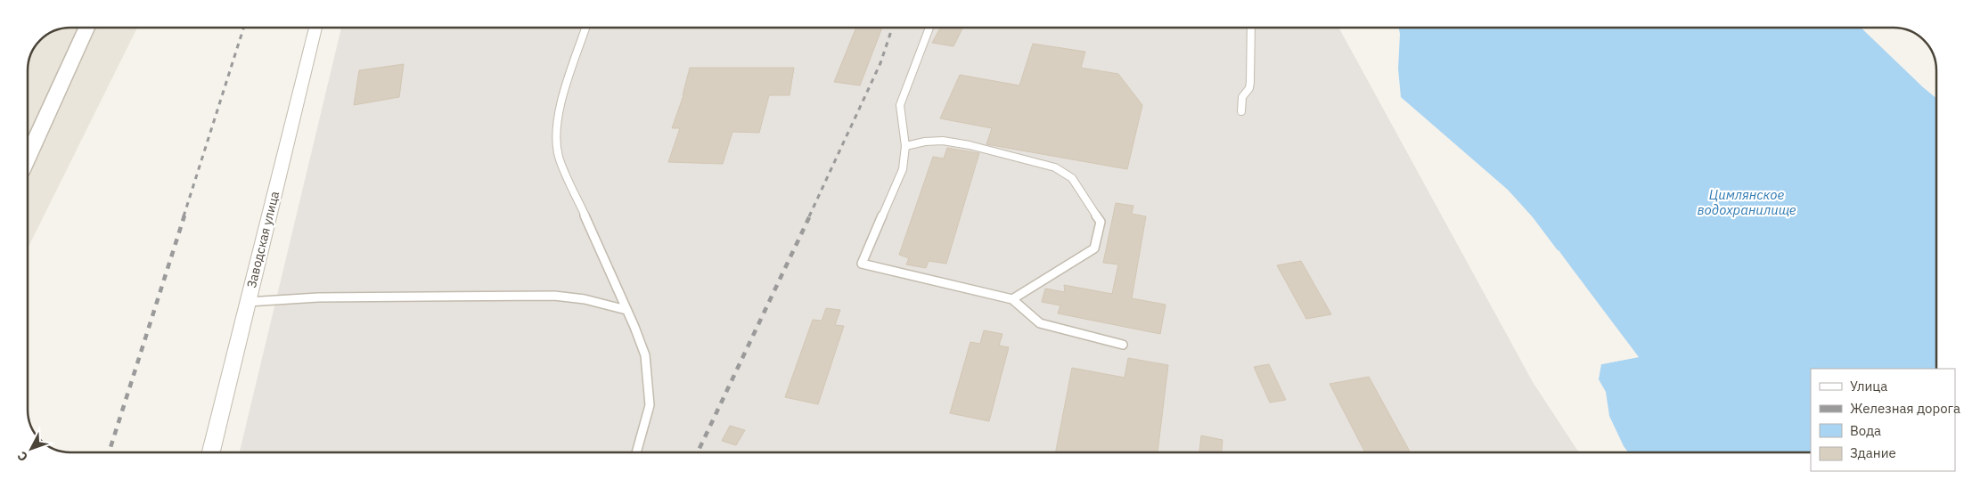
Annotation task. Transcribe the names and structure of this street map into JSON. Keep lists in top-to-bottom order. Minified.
{"streets":{"street":["Заводская улица"]},"water":["Цимлянское водохранилище"],"legend":["Улица","Железная дорога","Вода","Здание"],"north":"bottom left"}
